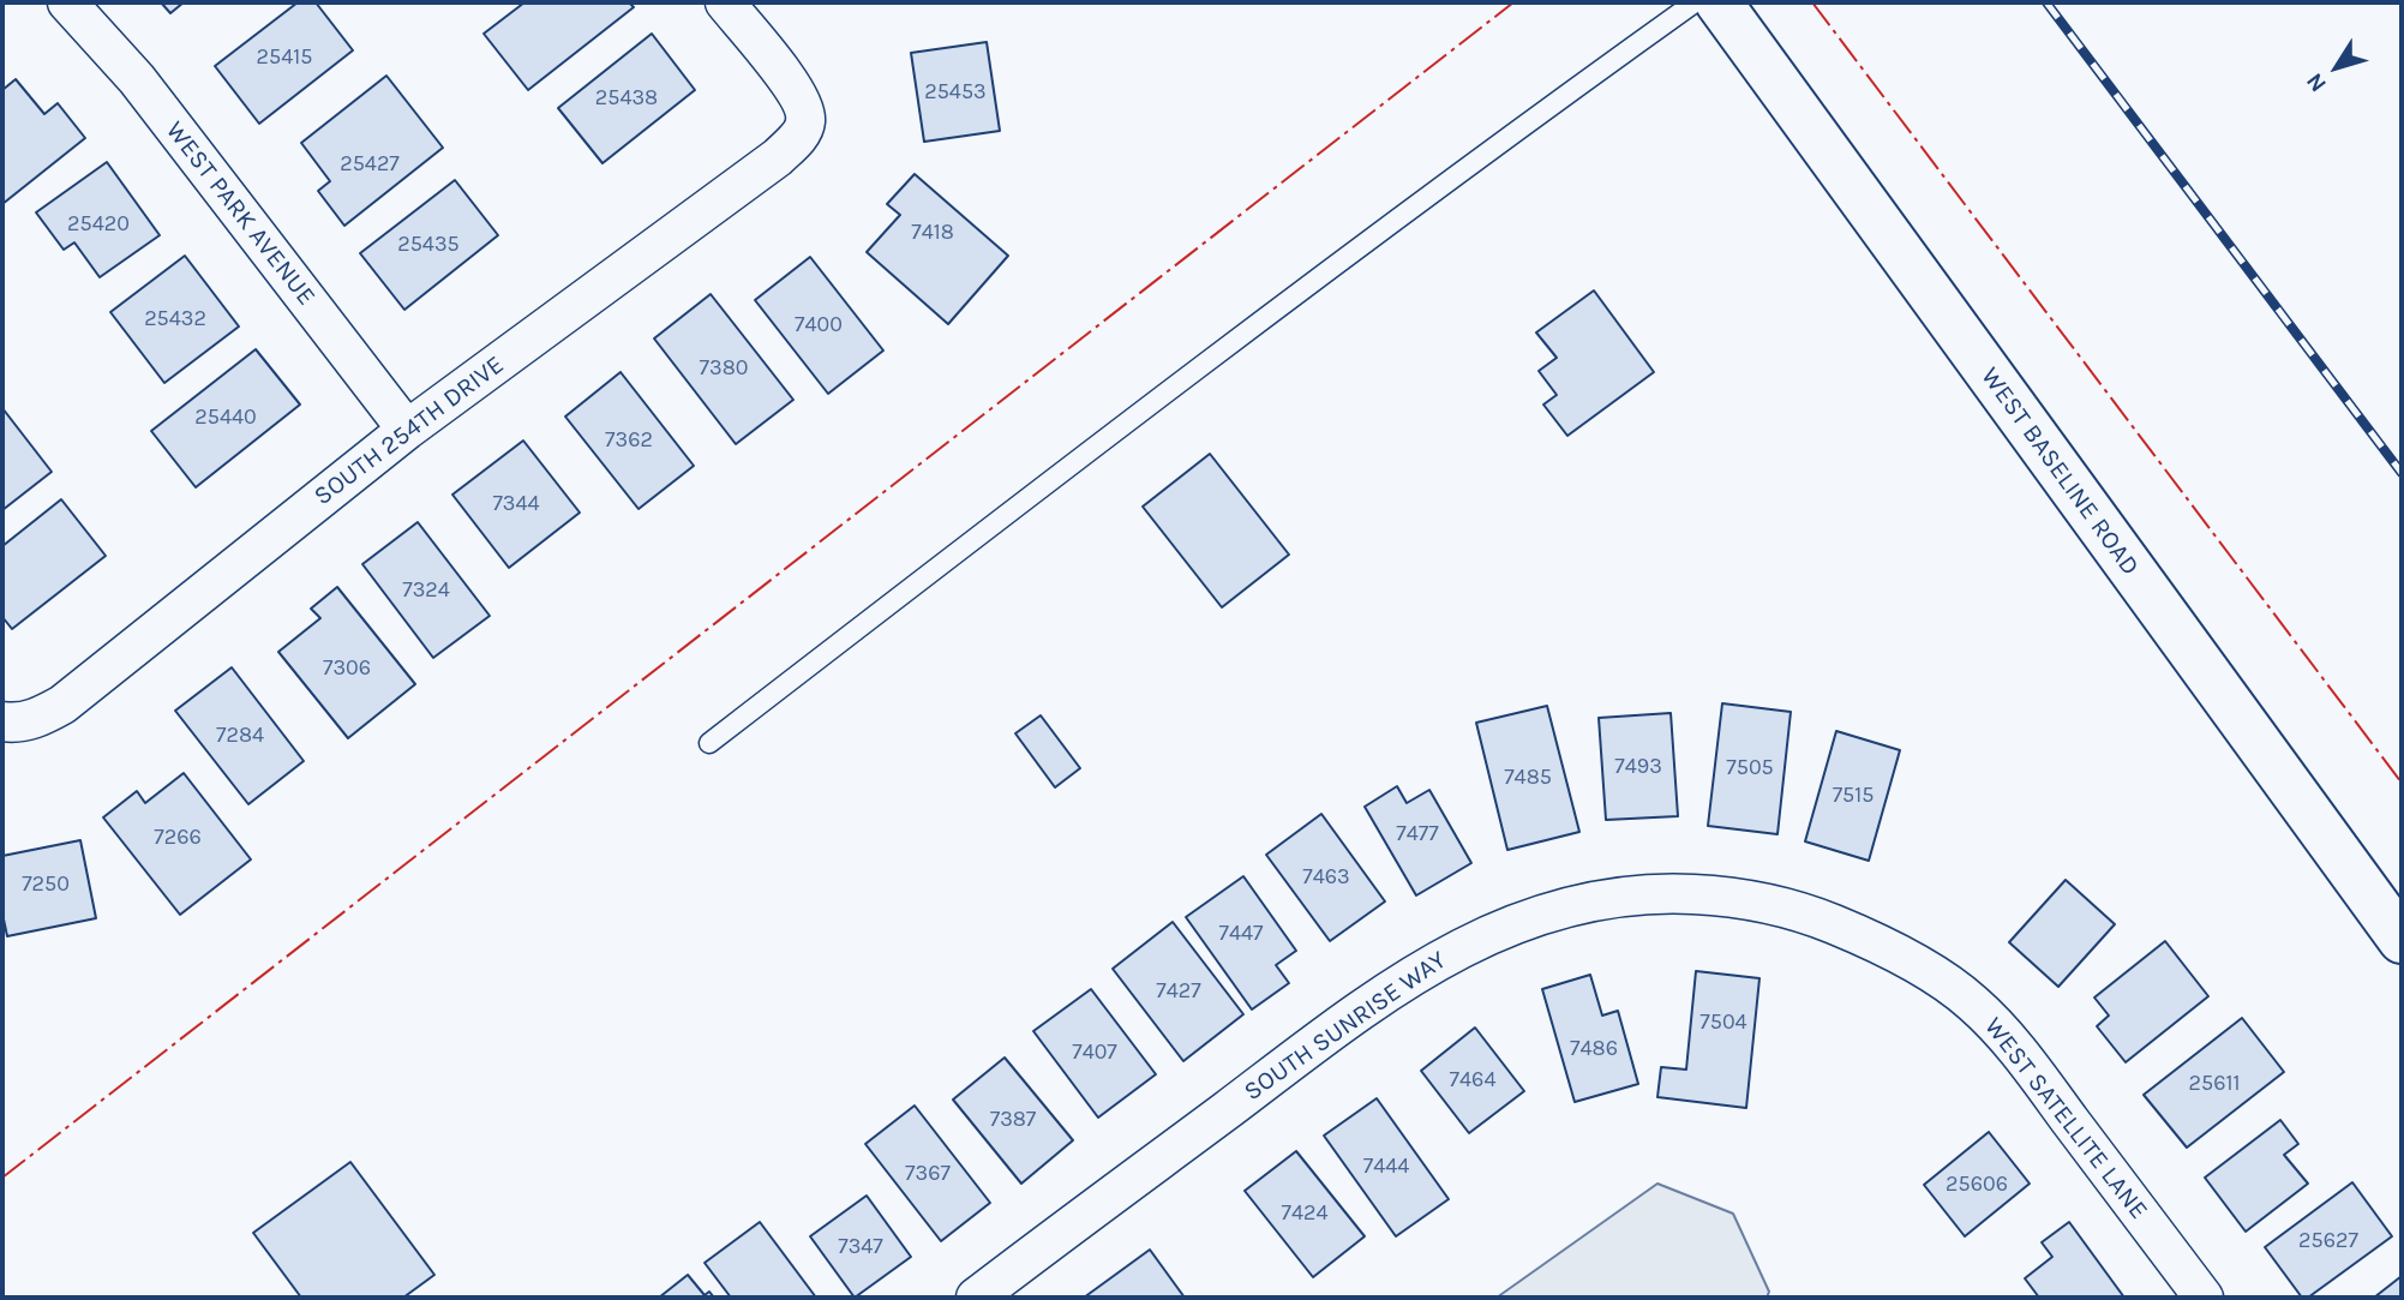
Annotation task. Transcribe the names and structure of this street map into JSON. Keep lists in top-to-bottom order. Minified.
{"streets":{"main road":["WEST BASELINE ROAD"],"street":["WEST PARK AVENUE","SOUTH 254TH DRIVE","SOUTH SUNRISE WAY","WEST SATELLITE LANE"]},"crossings":[["WEST PARK AVENUE","SOUTH 254TH DRIVE"],["SOUTH SUNRISE WAY","WEST SATELLITE LANE"]],"house_numbers":["25415","25453","25438","25427","25420","7418","25435","25432","7400","7380","25440","7362","7344","7324","7306","7284","7493","7505","7485","7515","7477","7266","7463","7250","7447","7427","7504","7486","7407","7464","25611","7387","7444","7367","25606","7424","25627","7347"],"north":"bottom left"}
